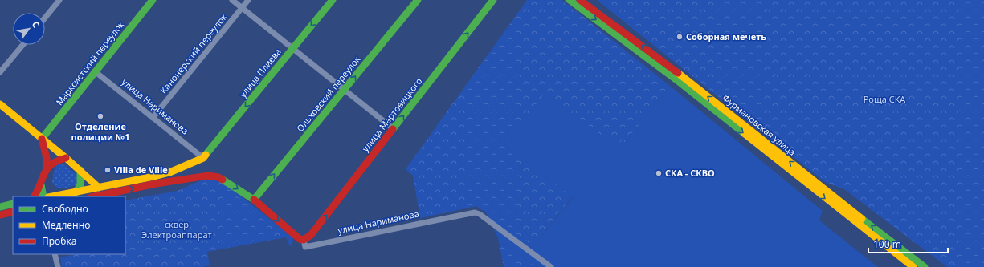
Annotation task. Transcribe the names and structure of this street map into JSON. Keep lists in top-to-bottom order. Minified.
{"streets":{"main road":["Марксистский переулок","улица Плиева","Ольховский переулок","улица Нариманова","улица Мартовицкого","Фурмановская улица"],"street":["Канонерский переулок"]},"crossings":[["Канонерский переулок","улица Нариманова"],["Марксистский переулок","улица Нариманова"],["улица Плиева","улица Нариманова"],["Ольховский переулок","улица Нариманова"],["улица Нариманова","улица Мартовицкого"]],"one_way":["улица Плиева","Ольховский переулок","улица Мартовицкого"],"parks":["Роща СКА","cквер Электроаппарат"],"places":["Соборная мечеть","Отделение полиции №1","Villa de Ville","СКА - СКВО"],"legend":["Свободно","Медленно","Пробка"],"scale_bar":"100 m","north":"top right"}
